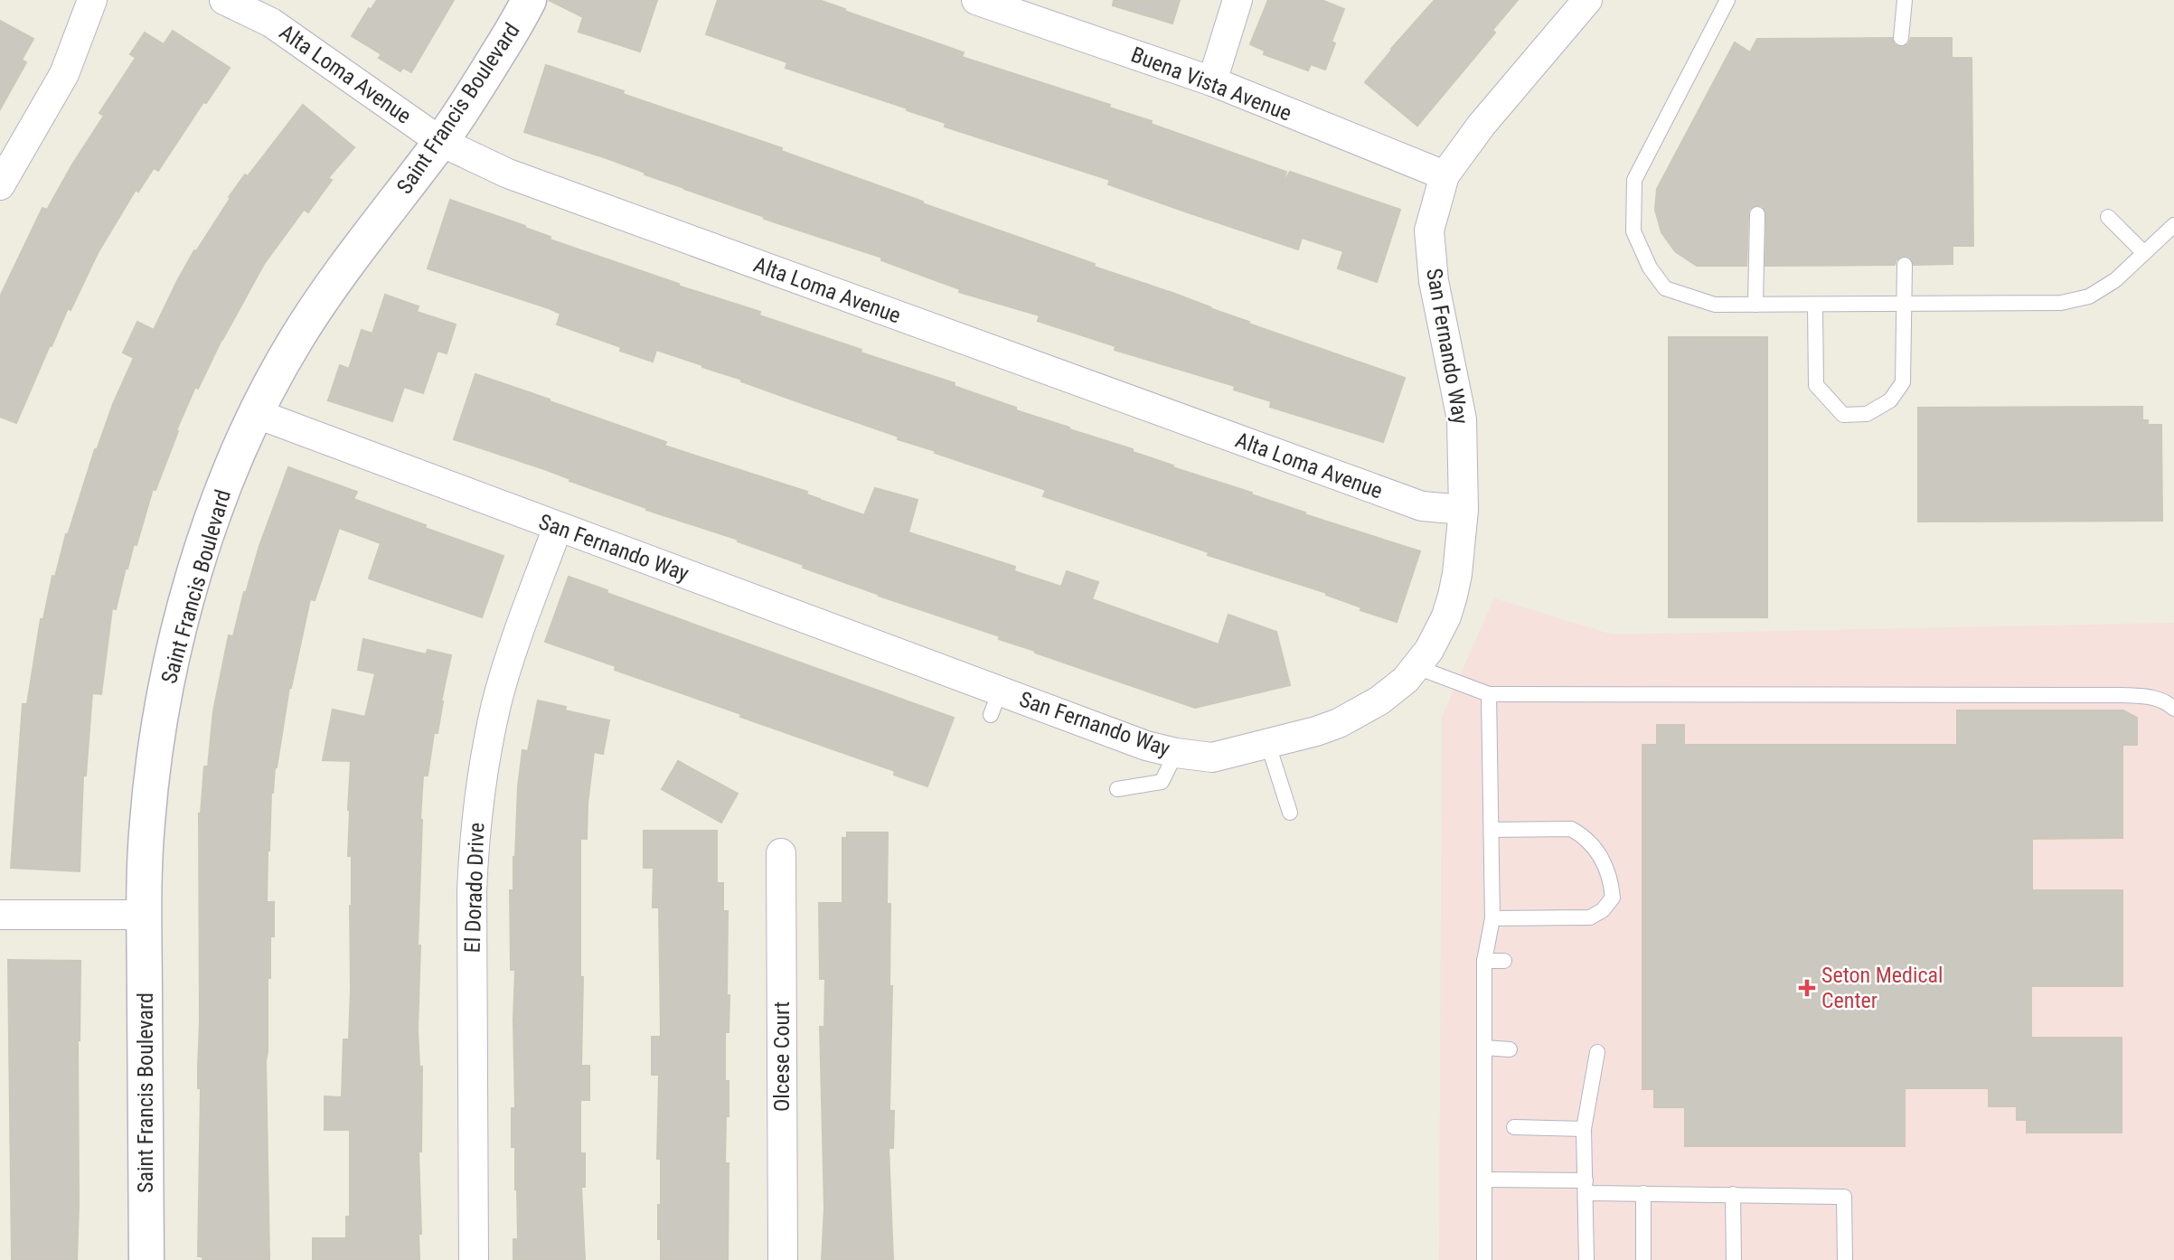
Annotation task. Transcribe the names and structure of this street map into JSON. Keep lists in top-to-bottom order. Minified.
{"streets":{"street":["Alta Loma Avenue","Buena Vista Avenue","Saint Francis Boulevard","San Fernando Way","El Dorado Drive","Olcese Court"]},"crossings":[["Alta Loma Avenue","Saint Francis Boulevard"],["Alta Loma Avenue","San Fernando Way"],["Buena Vista Avenue","San Fernando Way"],["Saint Francis Boulevard","San Fernando Way"],["San Fernando Way","El Dorado Drive"]],"places":{"health":["Seton Medical Center"]}}
